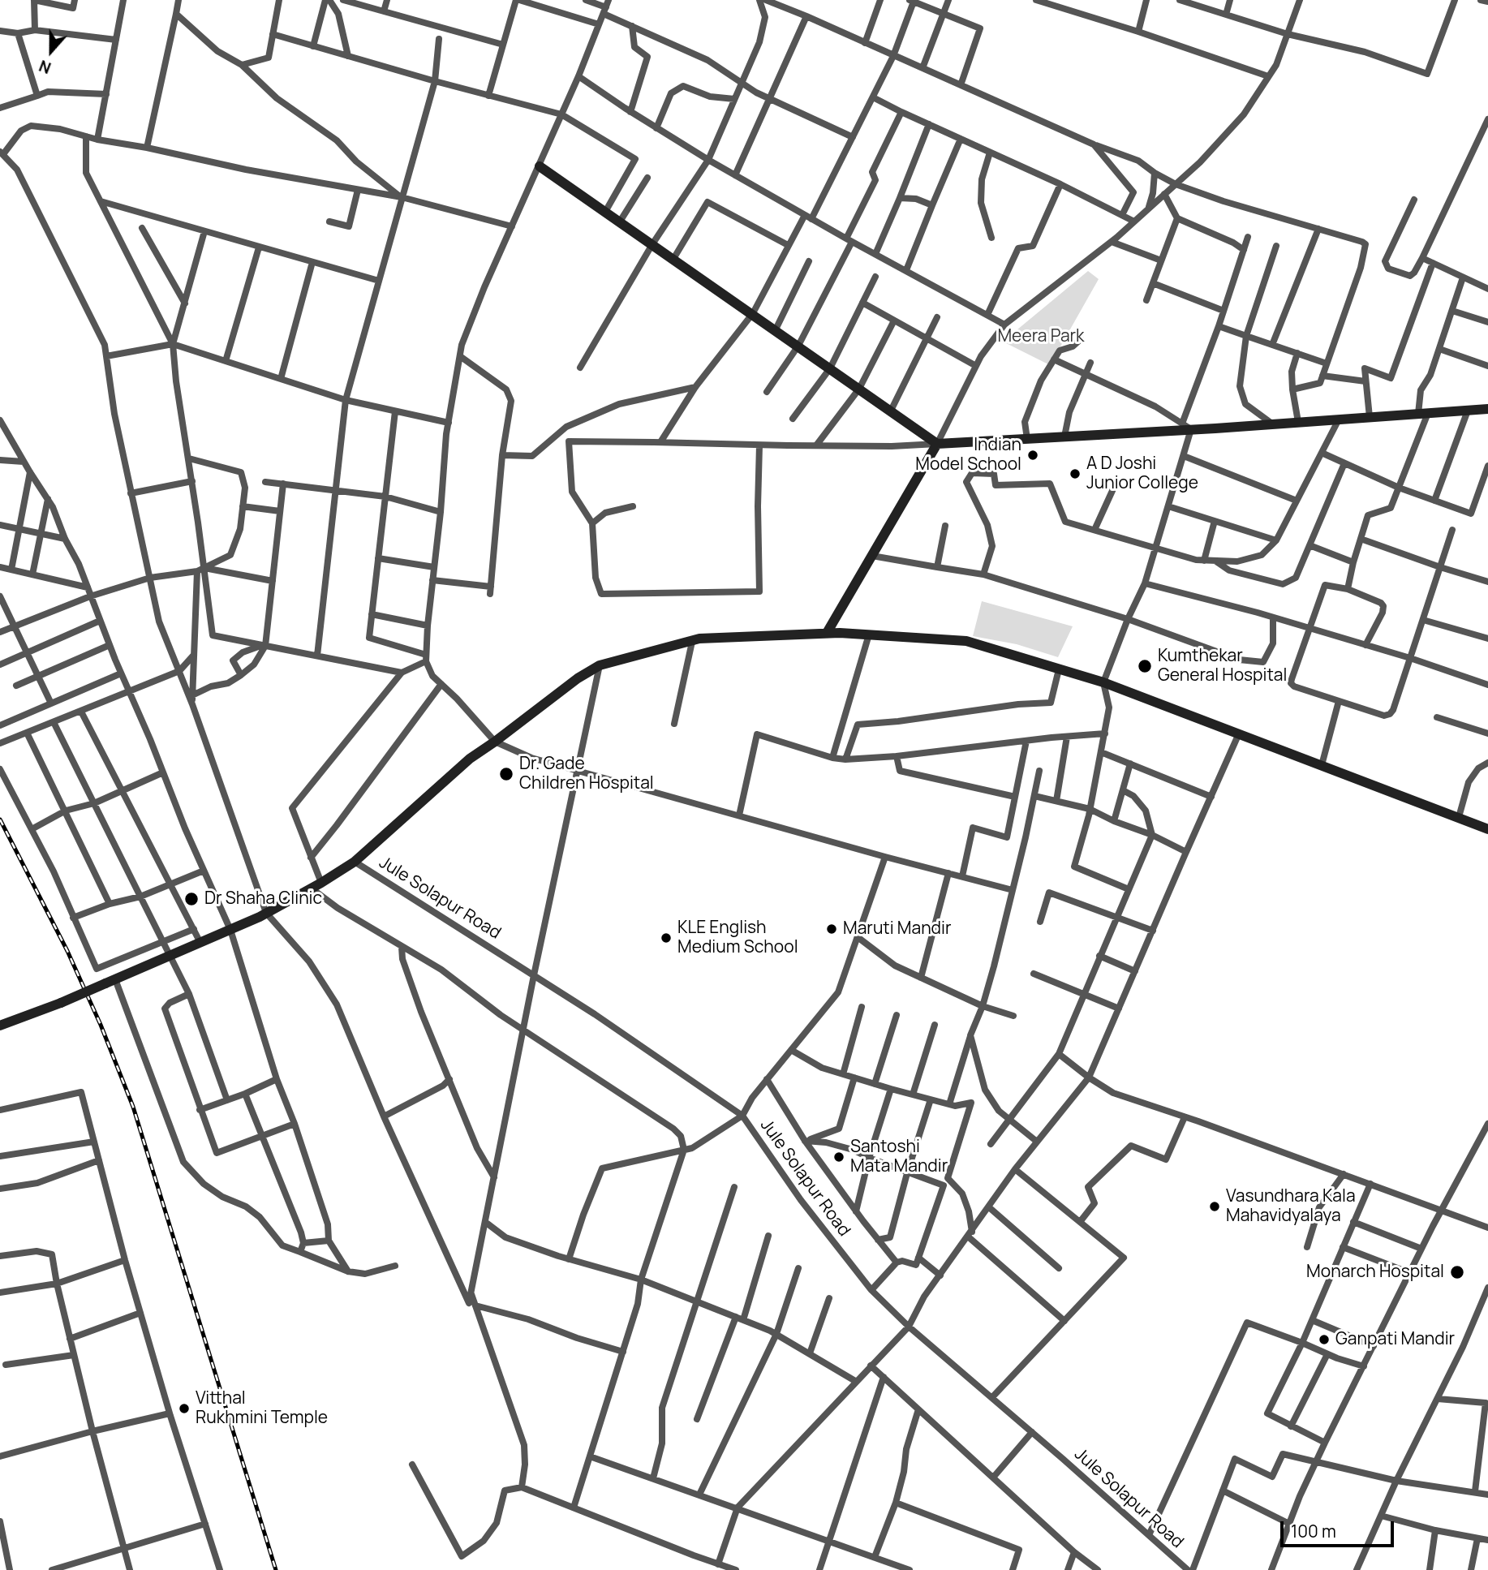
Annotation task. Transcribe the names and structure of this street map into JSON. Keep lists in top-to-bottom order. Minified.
{"streets":{"street":["Jule Solapur Road"]},"parks":["Meera Park"],"places":["Indian Model School","A D Joshi Junior College","Kumthekar General Hospital","Dr. Gade Children Hospital","Dr Shaha Clinic","Maruti Mandir","KLE English Medium School","Santoshi Mata Mandir","Vasundhara Kala Mahavidyalaya","Monarch Hospital","Ganpati Mandir","Vitthal Rukhmini Temple"],"scale_bar":"100 m","north":"bottom"}
